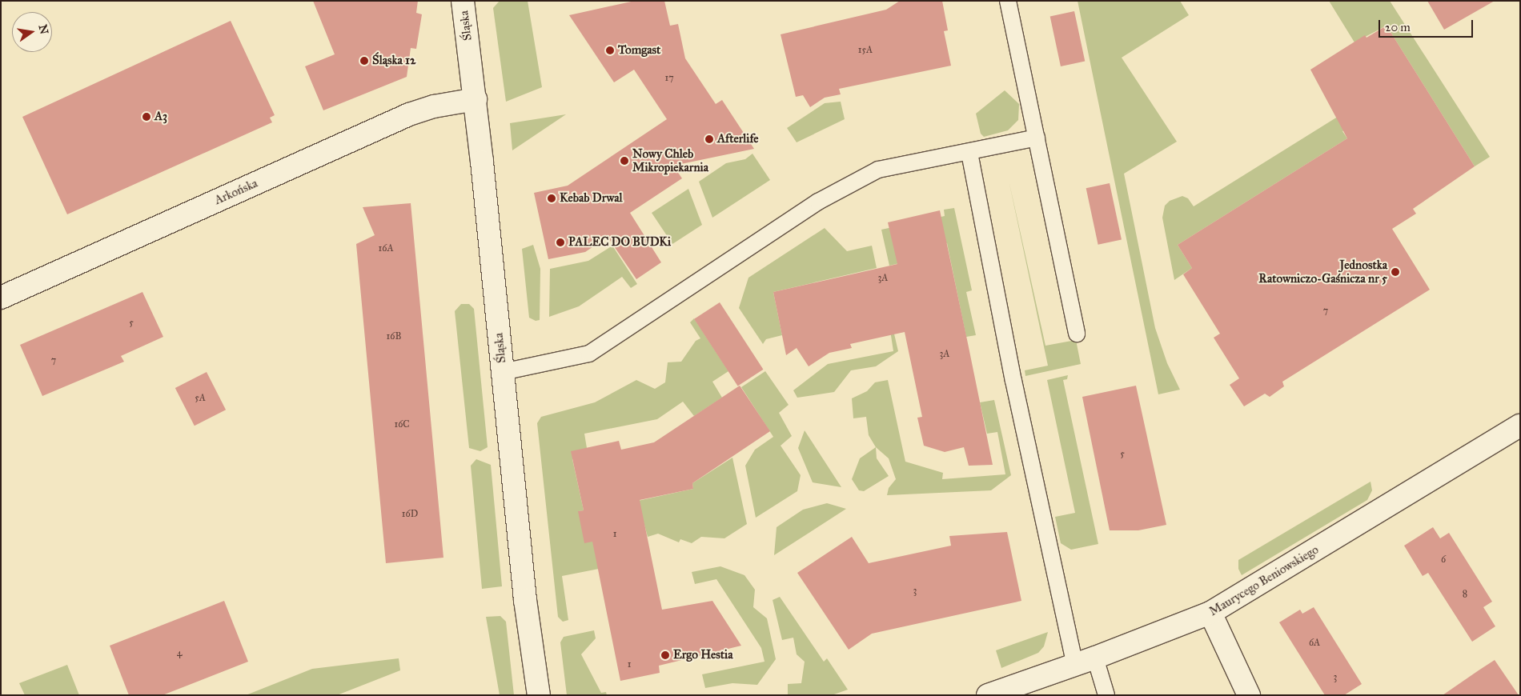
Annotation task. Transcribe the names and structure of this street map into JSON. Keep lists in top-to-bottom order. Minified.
{"streets":{"street":["Śląska","Arkońska","Maurycego Beniowskiego"]},"crossings":[["Śląska","Arkońska"]],"places":["Tomgast","Śląska 12","A3","Afterlife","Nowy Chleb Mikropiekarnia","Kebab Drwal","PALEC DO BUDKi","Jednostka Ratowniczo-Gaśnicza nr 5","Ergo Hestia"],"house_numbers":["15A","17","16A","3A","7","5","16B","3A","7","5A","16C","5","16D","1","6","3","8","6A","4","1","3"],"scale_bar":"20 m","north":"right"}
